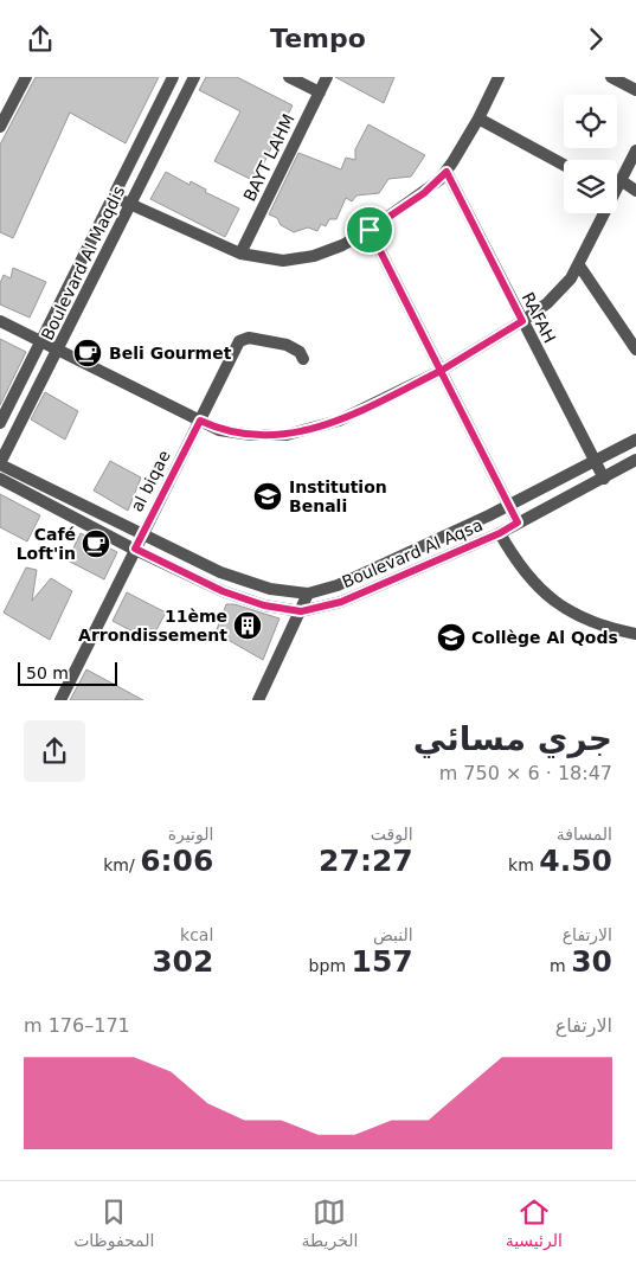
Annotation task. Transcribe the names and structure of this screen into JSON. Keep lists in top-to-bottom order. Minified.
{"streets":{"street":["BAYT LAHM","Boulevard Al Maqdis","RAFAH","al biqae","Boulevard Al Aqsa"]},"crossings":[["RAFAH","Boulevard Al Aqsa"],["al biqae","Boulevard Al Aqsa"]],"places":{"cafe":["Beli Gourmet","Café Loft'in"],"school or university":["Institution Benali","Collège Al Qods"],"building":["11ème Arrondissement"]},"scale_bar":"50 m","page":{"header":"Tempo","scale":"50 m","heading":["جري مسائي","18:47 · 6 × 750 m"],"stats":[["المسافة","4.50 km"],["الوقت","27:27"],["الوتيرة","6:06 /km"],["الارتفاع","30 m"],["النبض","157 bpm"],["kcal","302"]],"chart":["الارتفاع","171–176 m"],"tabs":["الرئيسية","الخريطة","المحفوظات"]}}
